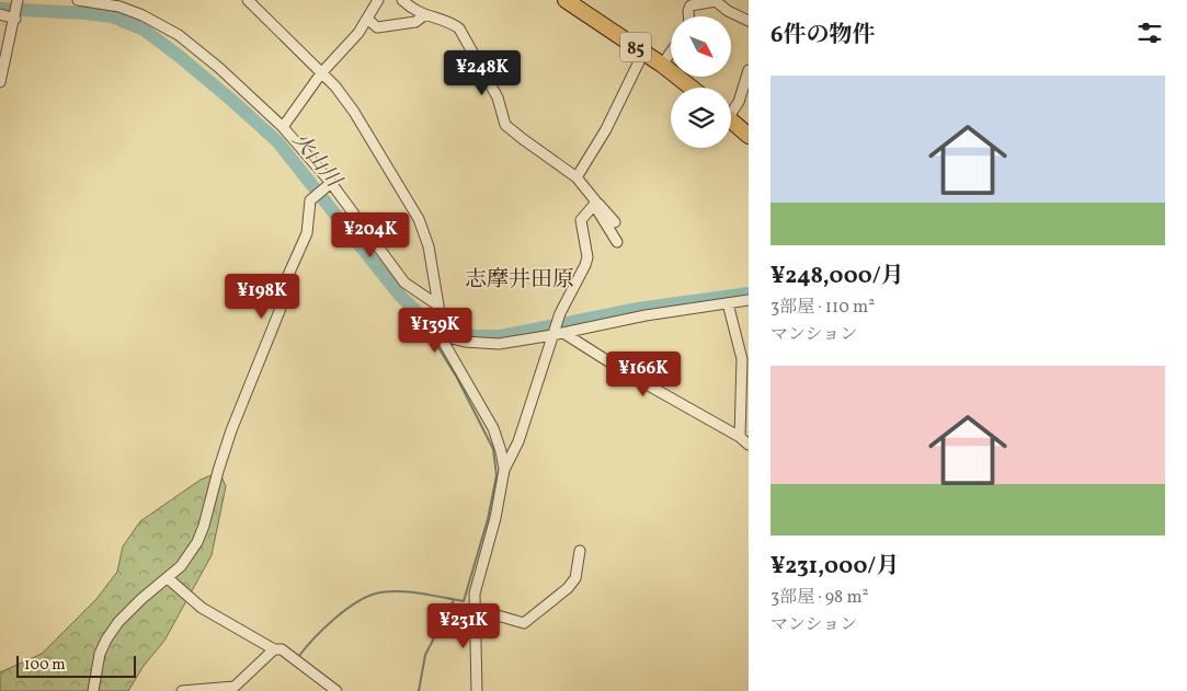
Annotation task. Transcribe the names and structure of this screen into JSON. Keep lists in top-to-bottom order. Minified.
{"streets":{"main road":["85"]},"districts":["志摩井田原"],"water":["火山川"],"scale_bar":"100 m","north":"bottom right","page":{"heading":"6件の物件","price":["¥248K","¥204K","¥198K","¥139K","¥166K","¥231K"],"list":[{"name":"¥248,000/月","note":"3部屋 · 110 m² · マンション"},{"name":"¥231,000/月","note":"3部屋 · 98 m² · マンション"}],"scale":"100 m"}}
